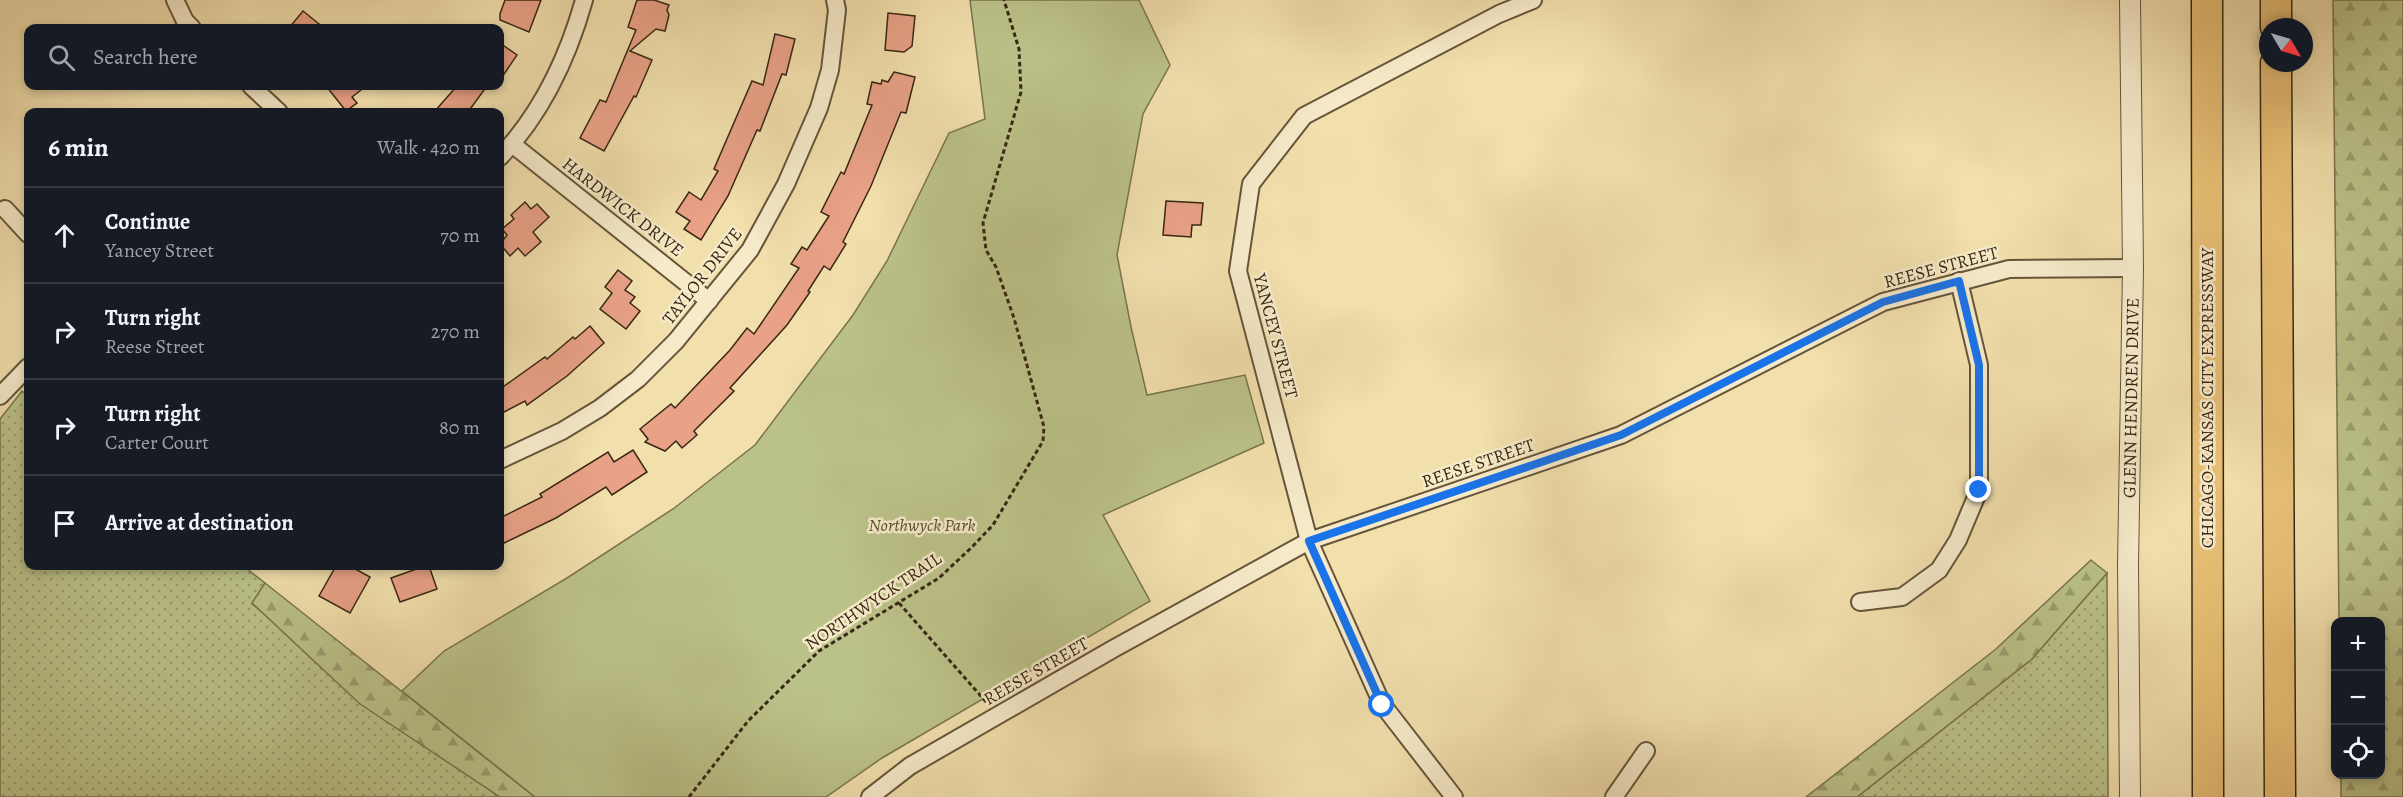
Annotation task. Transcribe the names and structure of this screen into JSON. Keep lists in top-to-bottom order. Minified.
{"streets":{"highway":["CHICAGO-KANSAS CITY EXPRESSWAY"],"street":["HARDWICK DRIVE","REESE STREET","TAYLOR DRIVE","YANCEY STREET","GLENN HENDREN DRIVE"],"path":["NORTHWYCK TRAIL"]},"crossings":[["HARDWICK DRIVE","TAYLOR DRIVE"],["REESE STREET","YANCEY STREET"],["REESE STREET","GLENN HENDREN DRIVE"]],"parks":["Northwyck Park"],"north":"bottom right","page":{"search":"Search here","heading":["6 min","Walk · 420 m"],"list":[["Continue","Yancey Street","70 m"],["Turn right","Reese Street","270 m"],["Turn right","Carter Court","80 m"],"Arrive at destination"],"map_buttons":["+","−"]}}
